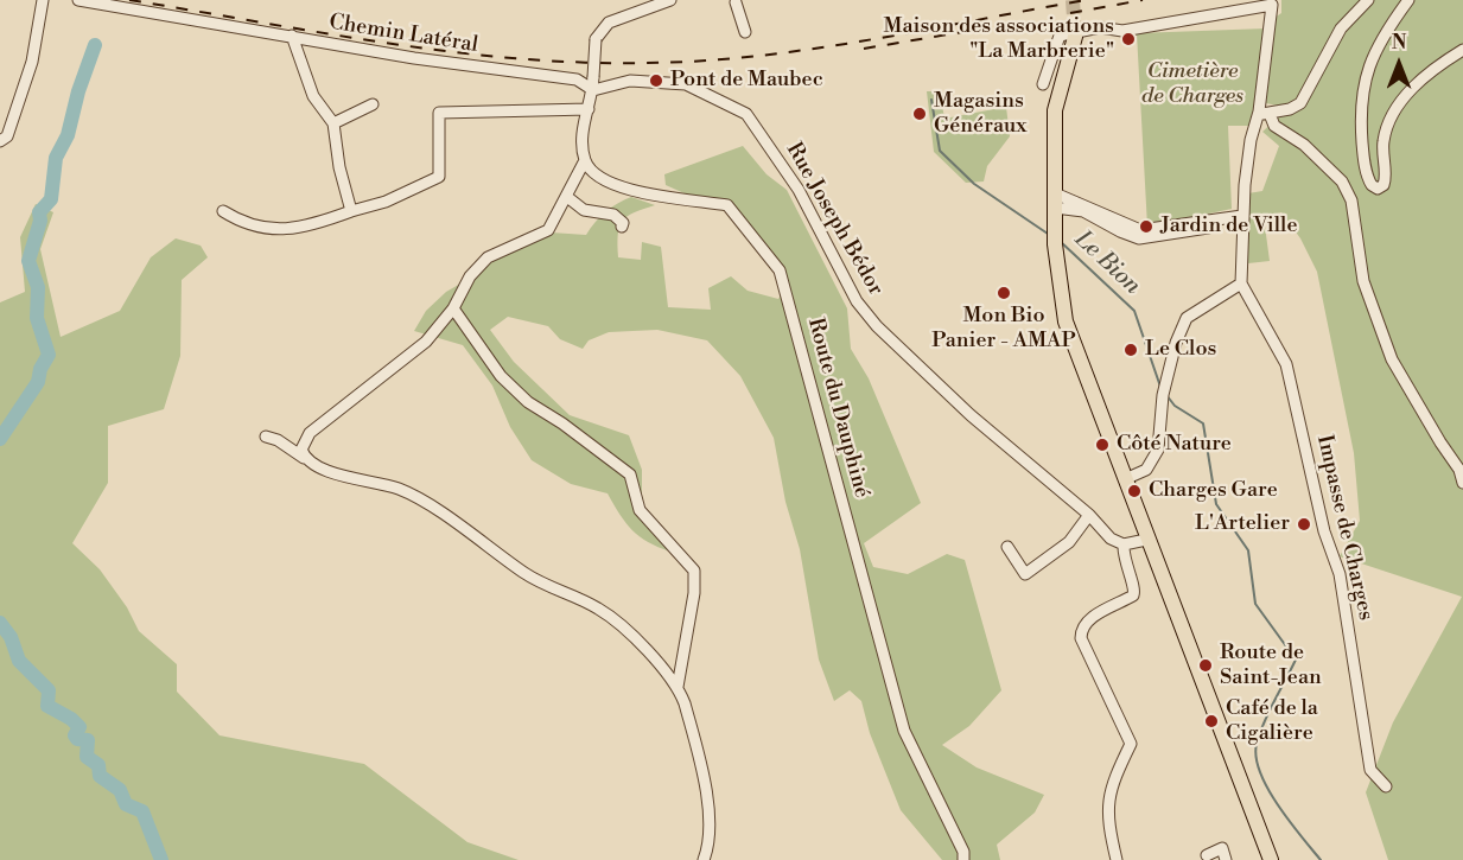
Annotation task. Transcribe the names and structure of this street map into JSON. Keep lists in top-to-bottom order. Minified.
{"streets":{"street":["Chemin Latéral","Rue Joseph Bédor","Route du Dauphiné","Impasse de Charges"]},"crossings":[["Chemin Latéral","Rue Joseph Bédor"]],"water":["Le Bion"],"parks":["Cimetière de Charges"],"places":["Maison des associations \"La Marbrerie\"","Pont de Maubec","Magasins Généraux","Jardin de Ville","Mon Bio Panier - AMAP","Le Clos","Côté Nature","Charges Gare","L'Artelier","Route de Saint-Jean","Café de la Cigalière"],"north":"top"}
